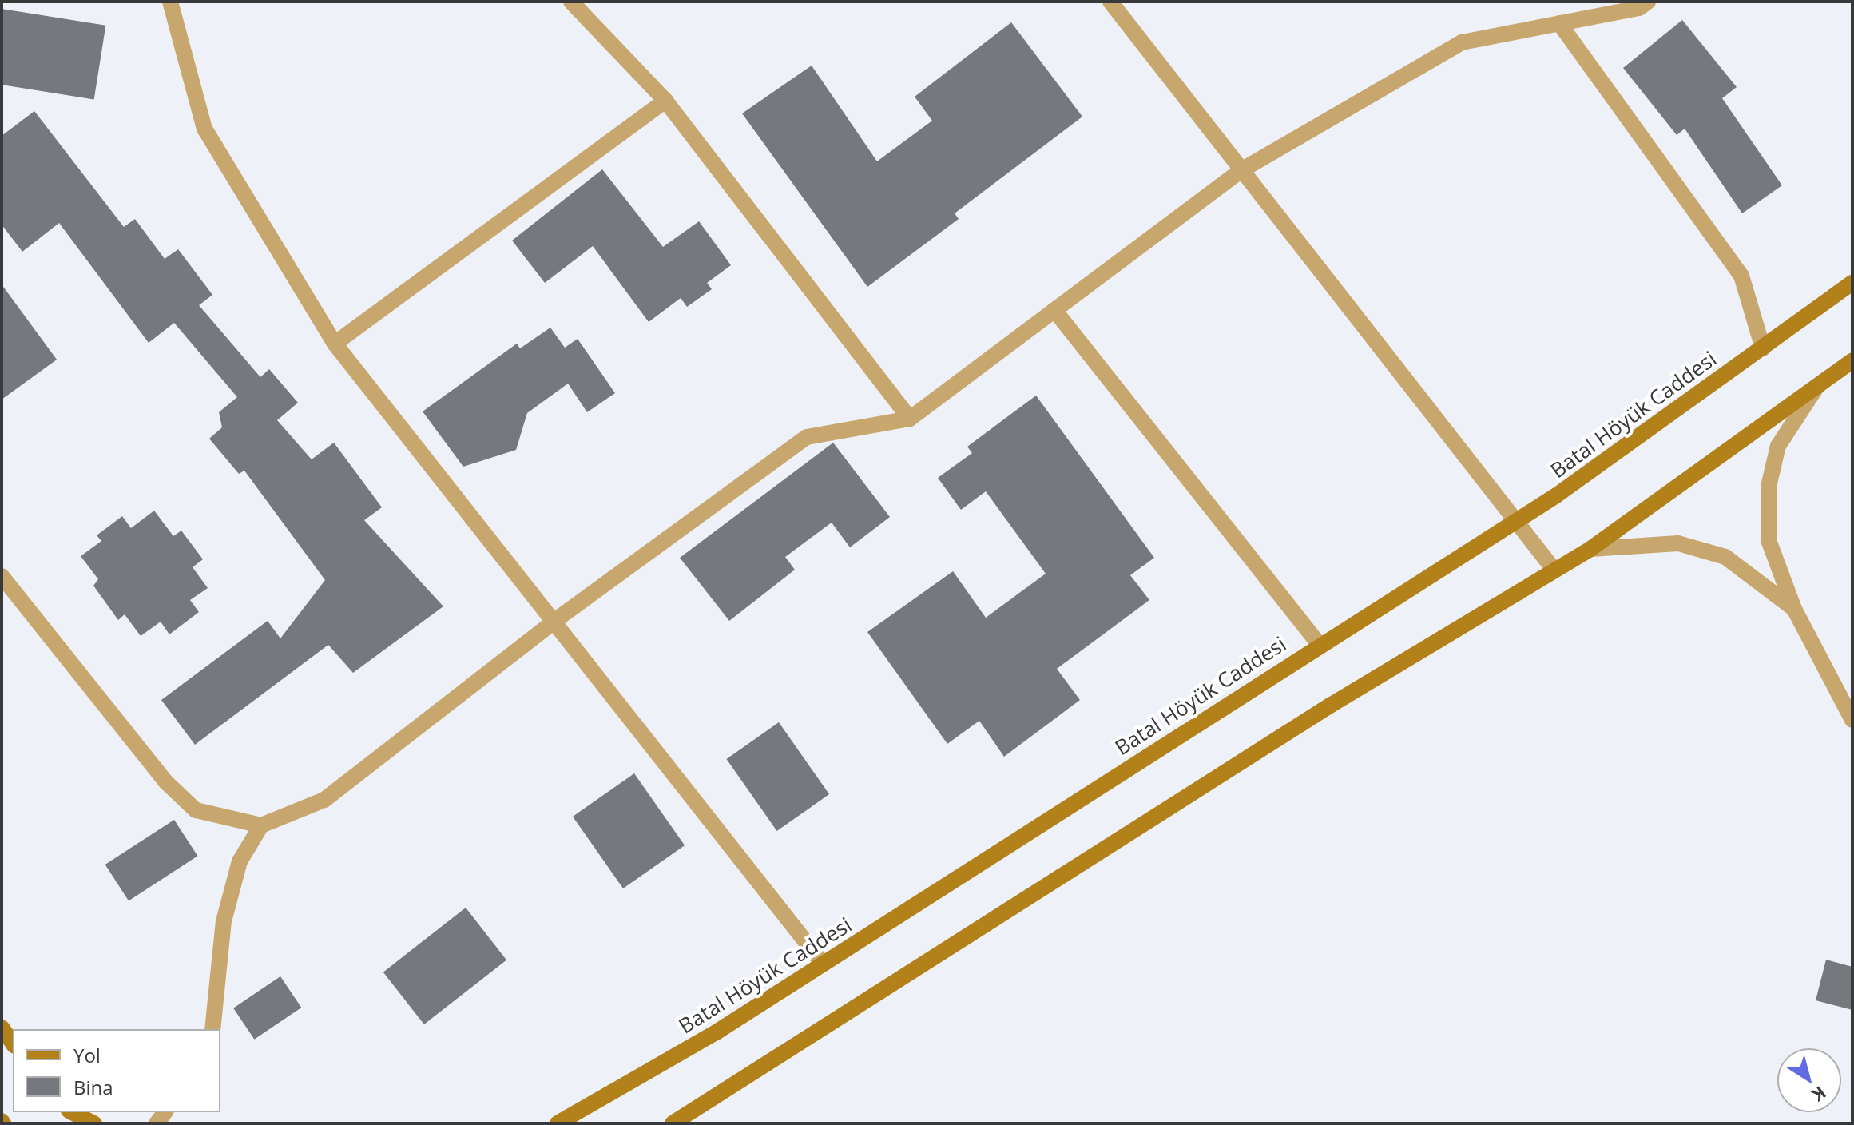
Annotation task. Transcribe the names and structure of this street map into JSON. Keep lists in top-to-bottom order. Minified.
{"streets":{"main road":["Batal Höyük Caddesi"]},"legend":["Yol","Bina"],"north":"bottom right"}
